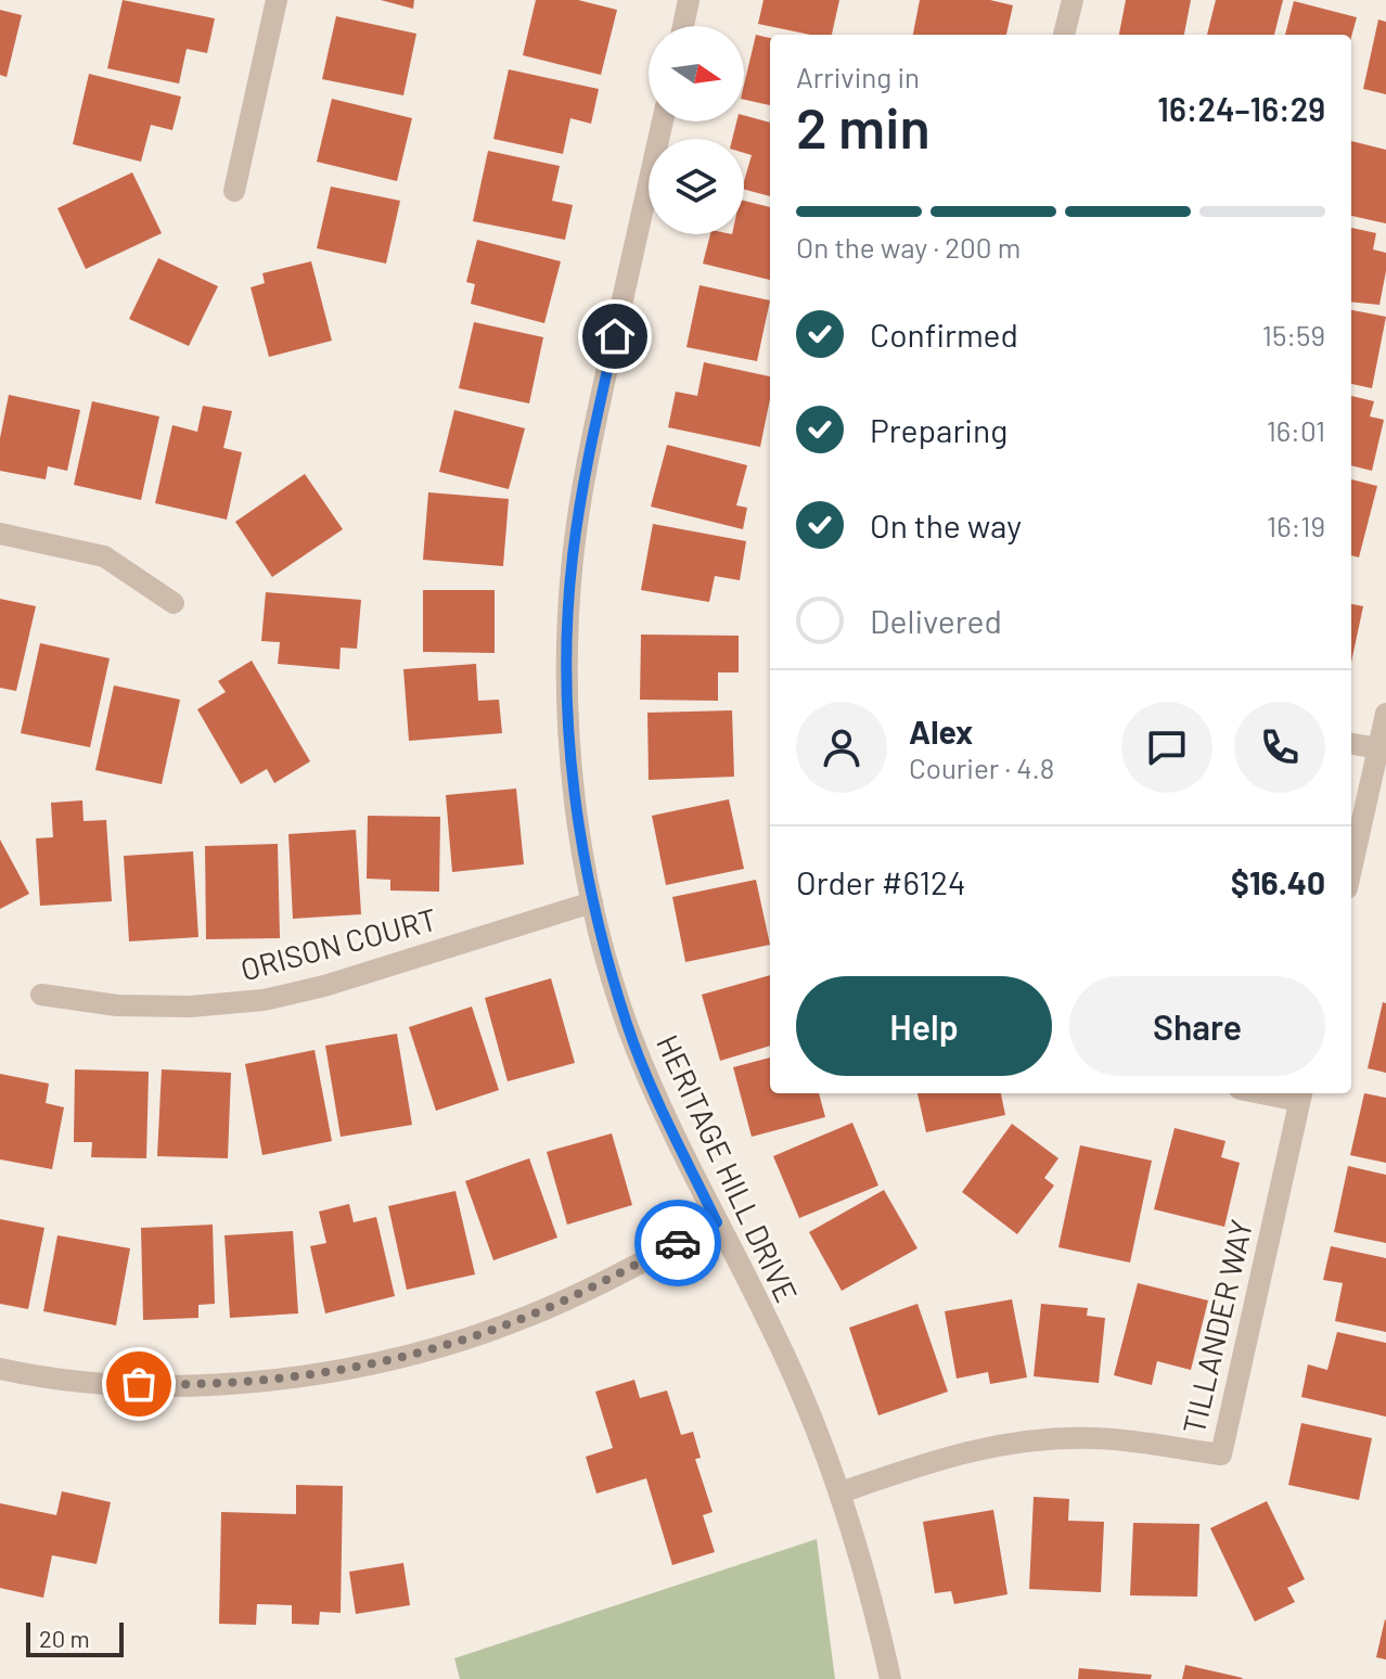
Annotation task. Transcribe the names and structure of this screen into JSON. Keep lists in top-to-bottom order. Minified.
{"streets":{"street":["ORISON COURT","HERITAGE HILL DRIVE","TILLANDER WAY"]},"crossings":[["ORISON COURT","HERITAGE HILL DRIVE"],["HERITAGE HILL DRIVE","TILLANDER WAY"]],"scale_bar":"20 m","north":"right","page":{"heading":["2 min","Arriving in","16:24–16:29"],"panel":["Alex","Courier · 4.8","Order #6124","$16.40"],"bar":"On the way · 200 m","list":[["Confirmed","15:59"],["Preparing","16:01"],["On the way","16:19"],"Delivered"],"buttons":["Help","Share"],"scale":"20 m"}}
